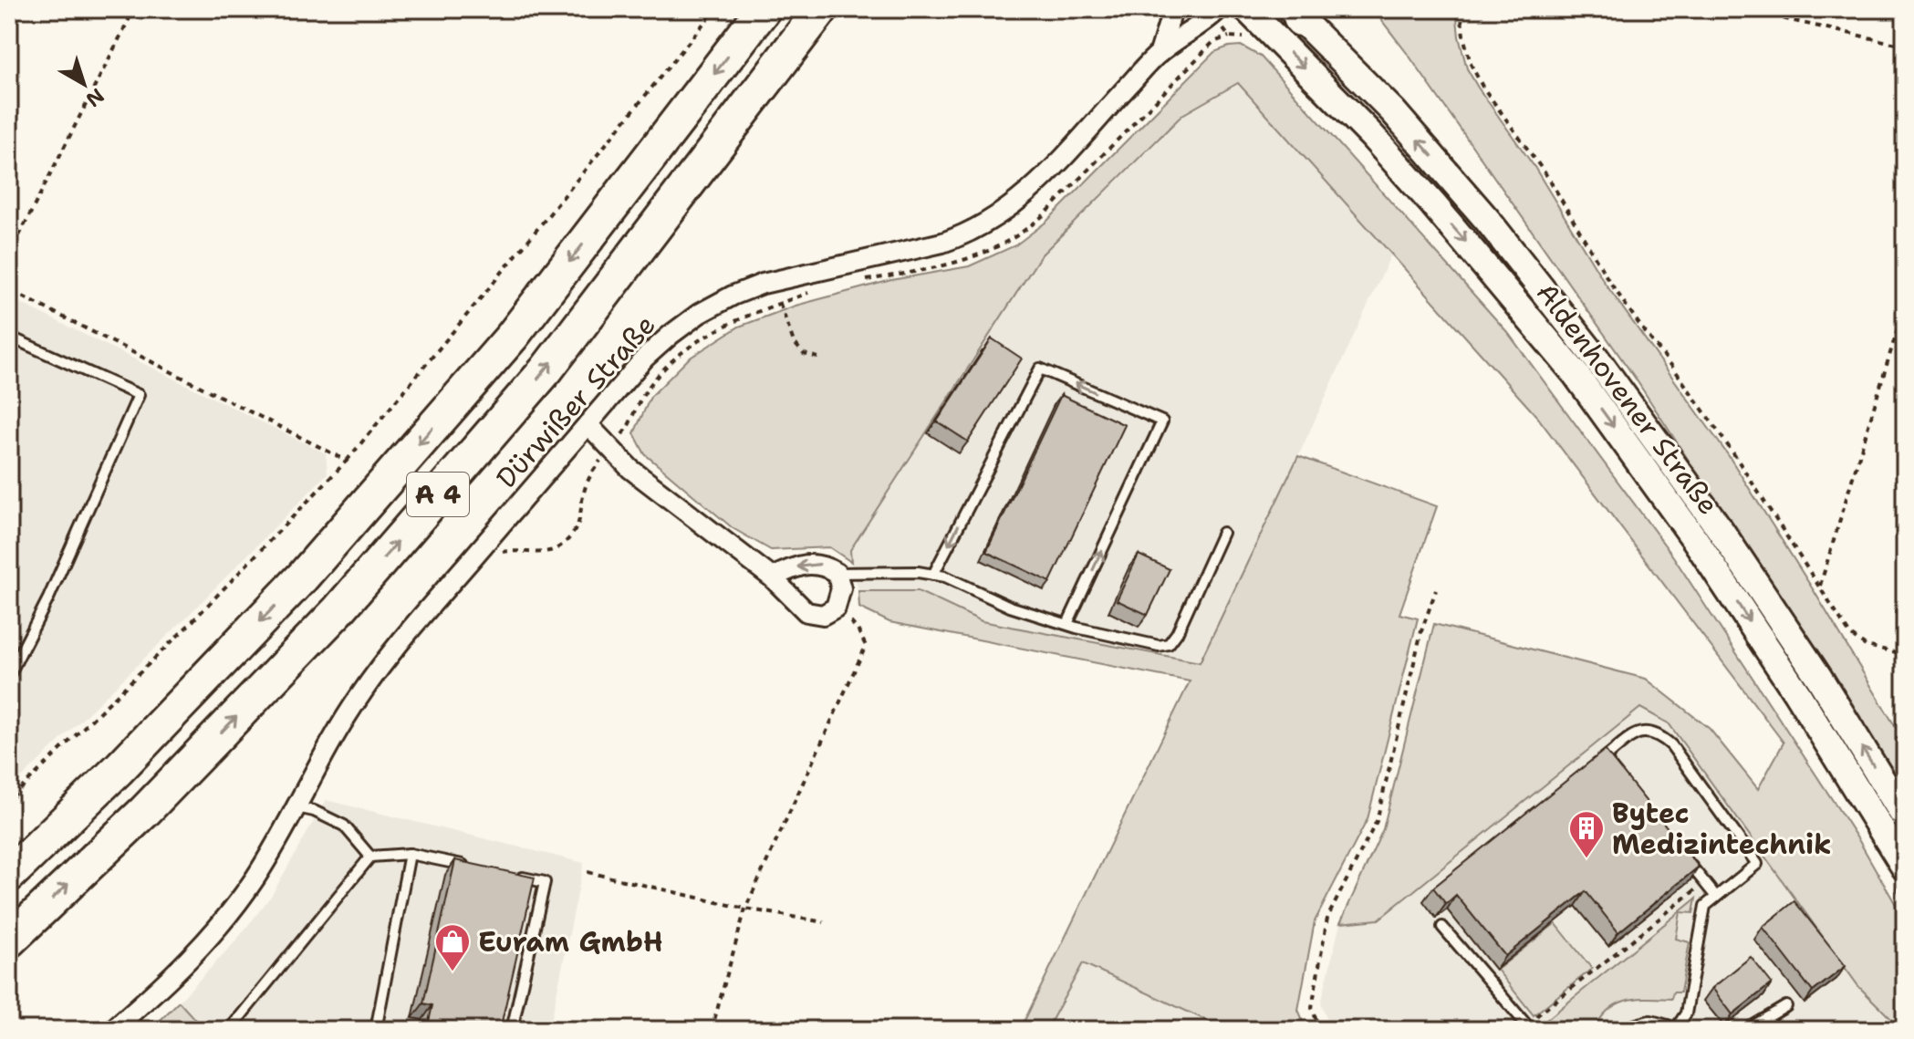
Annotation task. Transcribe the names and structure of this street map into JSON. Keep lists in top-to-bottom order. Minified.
{"streets":{"highway":["A 4"],"main road":["Aldenhovener Straße"],"street":["Dürwißer Straße"]},"places":{"building":["Bytec Medizintechnik"],"shop":["Euram GmbH"]},"north":"bottom right"}
